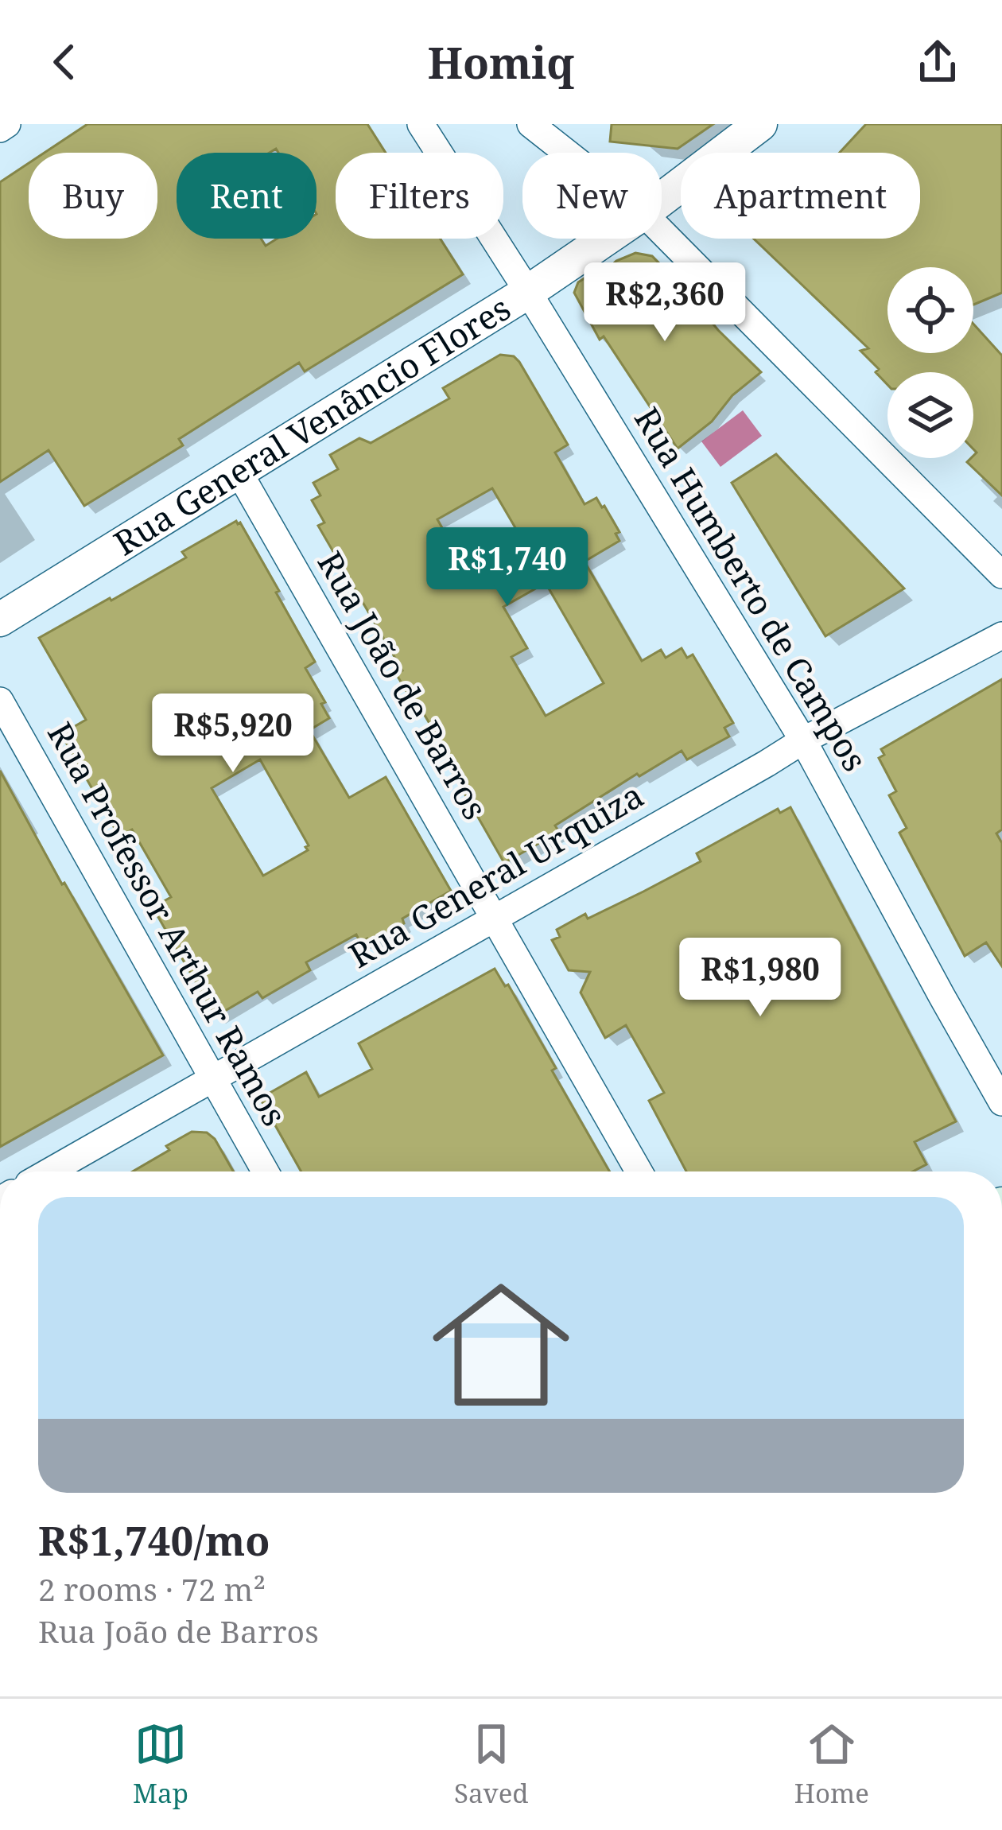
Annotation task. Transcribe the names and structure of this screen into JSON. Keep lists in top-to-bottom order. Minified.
{"streets":{"street":["Rua General Venâncio Flores","Rua Humberto de Campos","Rua João de Barros","Rua General Urquiza","Rua Professor Arthur Ramos"]},"crossings":[["Rua General Venâncio Flores","Rua Humberto de Campos"],["Rua General Venâncio Flores","Rua João de Barros"],["Rua Humberto de Campos","Rua General Urquiza"],["Rua João de Barros","Rua General Urquiza"],["Rua General Urquiza","Rua Professor Arthur Ramos"]],"page":{"header":"Homiq","chip":["Buy","Rent","Filters","New","Apartment"],"price":["R$2,360","R$1,740","R$5,920","R$1,980"],"list":[{"name":"R$1,740/mo","note":"2 rooms · 72 m² · Rua João de Barros"}],"tabs":["Map","Saved","Home"]}}
